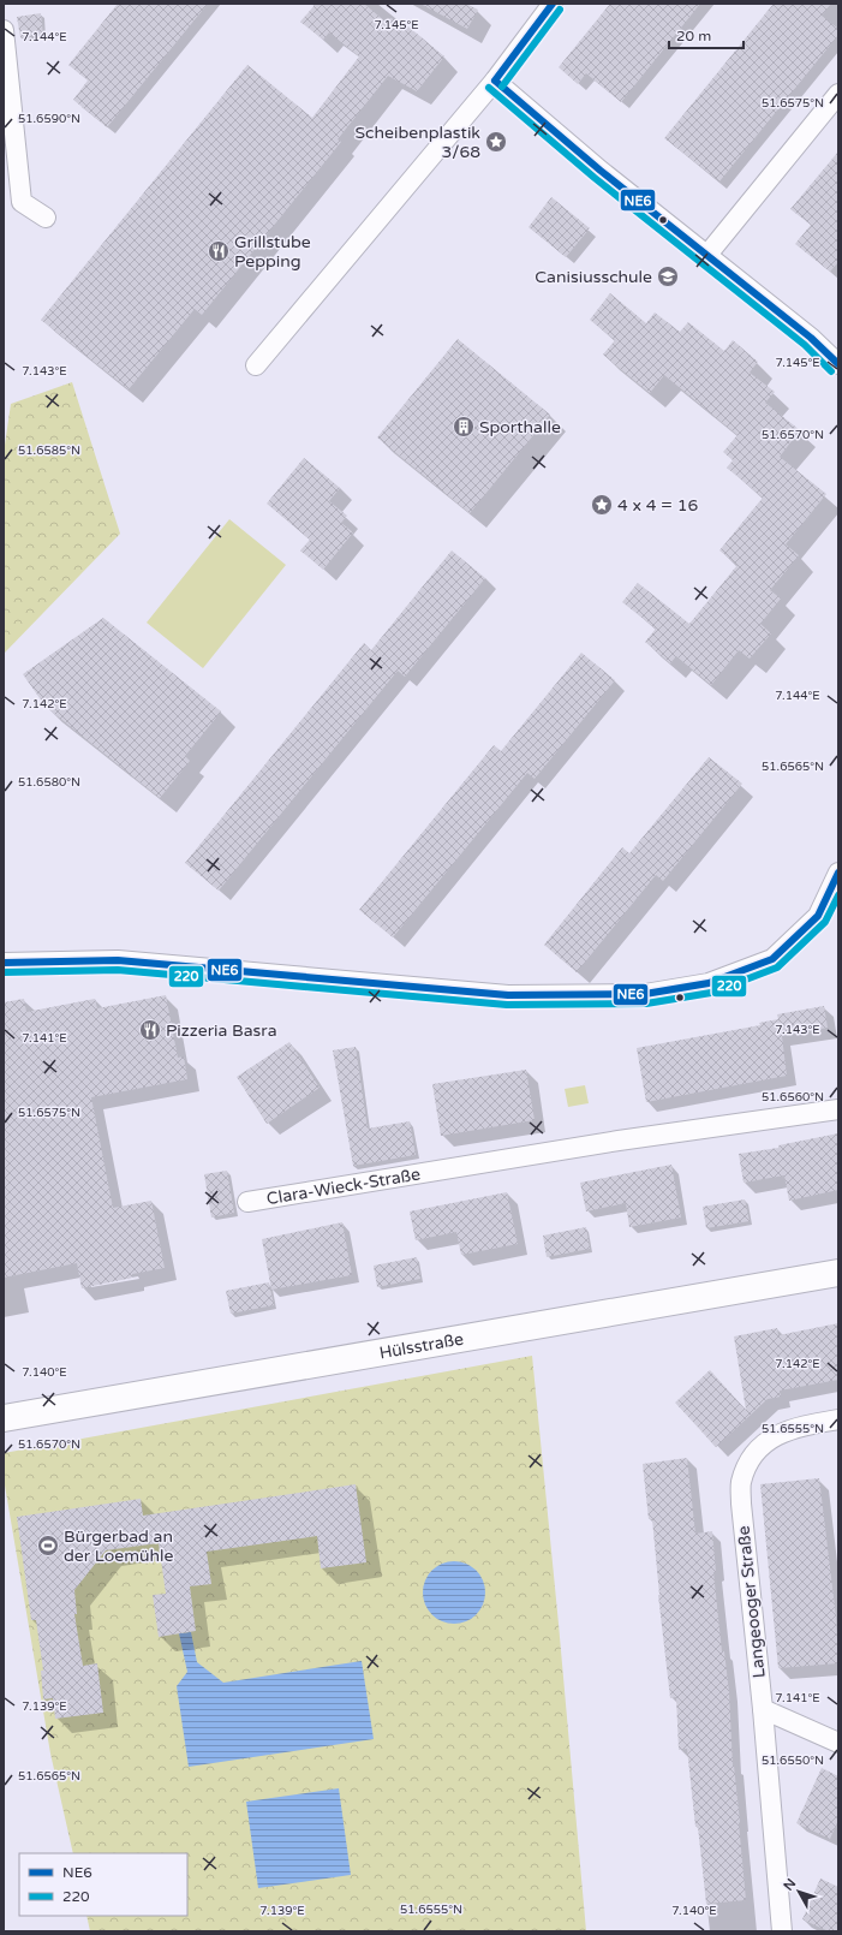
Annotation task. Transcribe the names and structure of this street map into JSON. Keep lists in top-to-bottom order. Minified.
{"streets":{"street":["Clara-Wieck-Straße","Hülsstraße","Langeooger Straße"]},"places":{"place":["Scheibenplastik 3/68","4 x 4 = 16"],"restaurant":["Grillstube Pepping","Pizzeria Basra"],"school or university":["Canisiusschule"],"building":["Sporthalle"],"sports":["Bürgerbad an der Loemühle"]},"lines":["transit line NE6","transit line 220"],"legend":["NE6","220"],"scale_bar":"20 m","north":"top left","coordinates":["7.145°E","7.144°E","51.6575°N","51.6590°N","7.143°E","51.6570°N","51.6585°N","7.142°E","51.6565°N","51.6580°N","7.141°E","51.6560°N","7.140°E","51.6555°N","7.139°E","51.6550°N"]}
